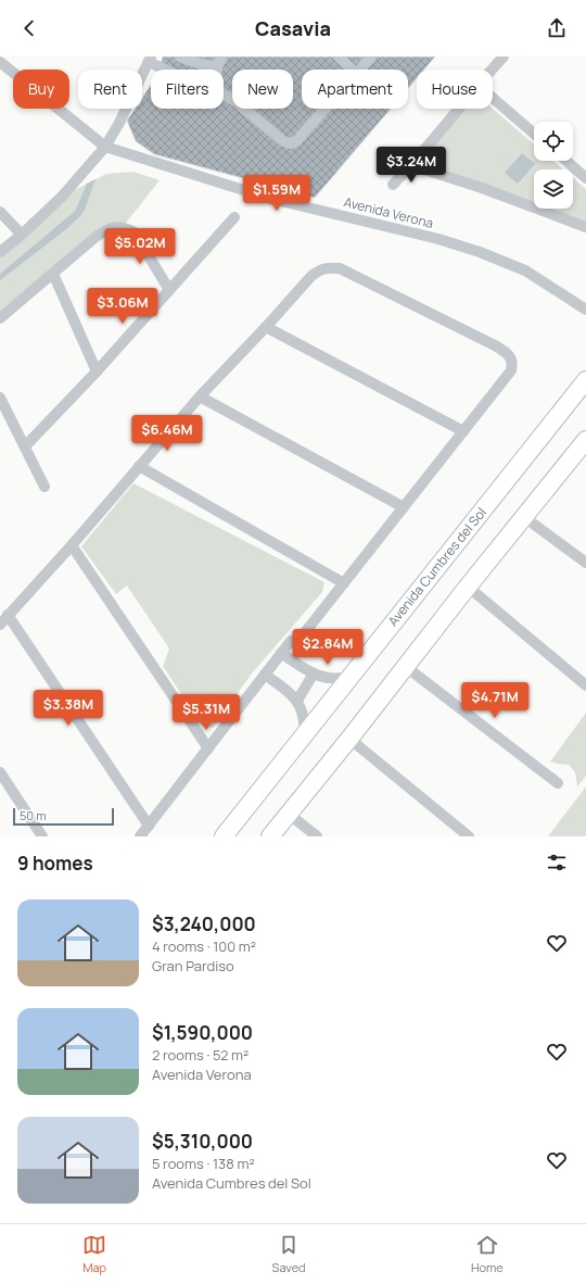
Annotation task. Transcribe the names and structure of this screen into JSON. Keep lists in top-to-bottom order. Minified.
{"streets":{"main road":["Avenida Cumbres del Sol"],"street":["Avenida Verona"]},"scale_bar":"50 m","page":{"header":"Casavia","chip":["Buy","Rent","Filters","New","Apartment","House"],"price":["$3.24M","$1.59M","$5.02M","$3.06M","$6.46M","$2.84M","$4.71M","$3.38M","$5.31M"],"scale":"50 m","heading":"9 homes","list":[{"name":"$3,240,000","note":"4 rooms · 100 m² · Gran Pardiso"},{"name":"$1,590,000","note":"2 rooms · 52 m² · Avenida Verona"},{"name":"$5,310,000","note":"5 rooms · 138 m² · Avenida Cumbres del Sol"}],"tabs":["Map","Saved","Home"]}}
